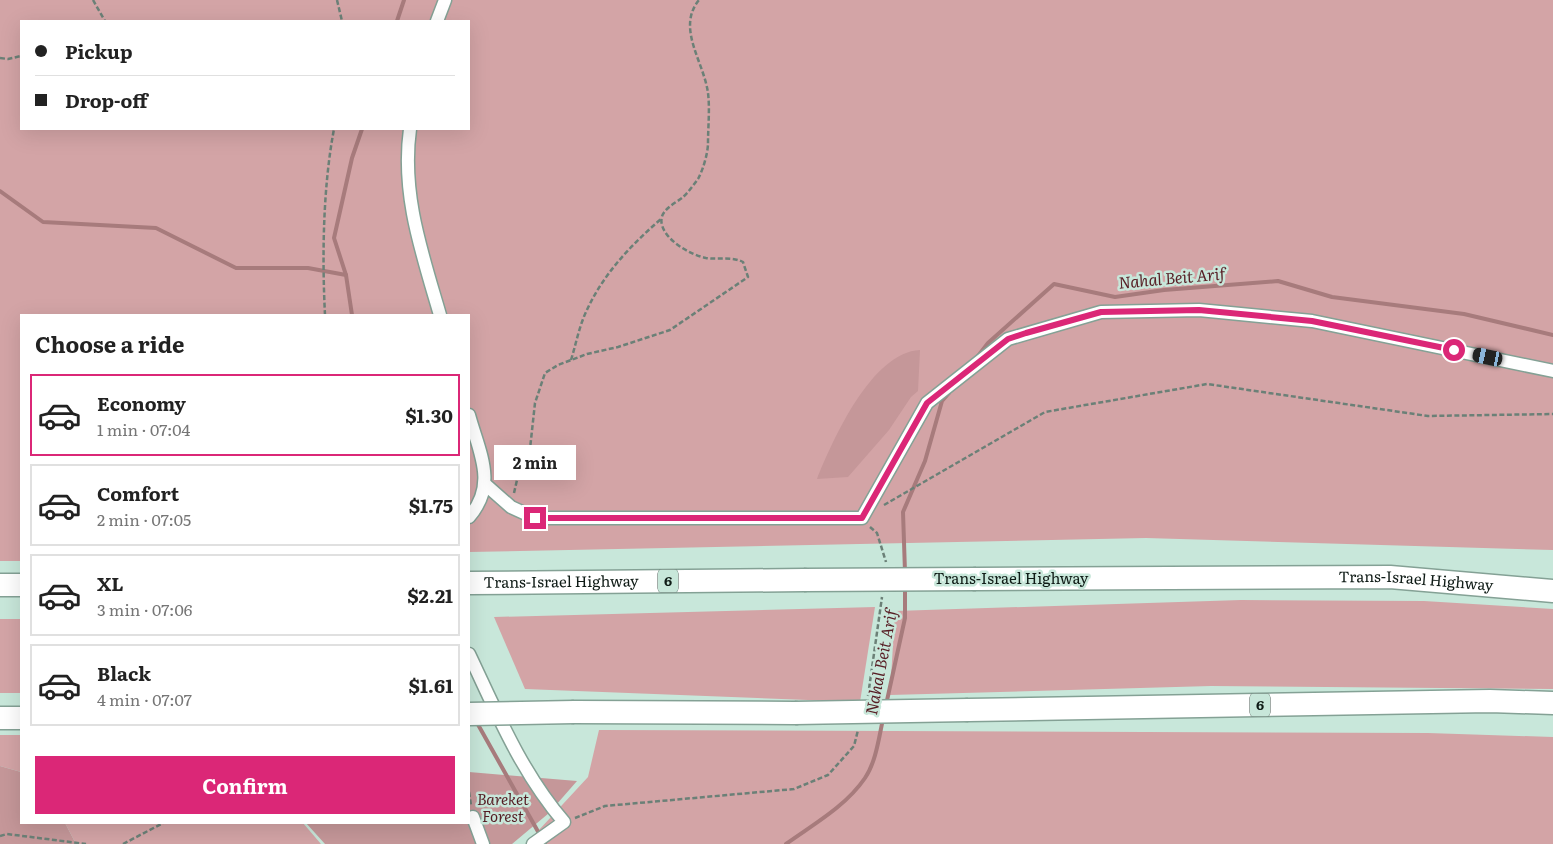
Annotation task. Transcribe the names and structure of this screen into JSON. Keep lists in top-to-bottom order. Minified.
{"streets":{"highway":["Trans-Israel Highway","6"]},"water":["Nahal Beit Arif"],"parks":["Bareket Forest"],"page":{"banner":["Pickup","Drop-off"],"heading":"Choose a ride","list":[{"name":"Economy","note":"1 min · 07:04","value":"$1.30"},{"name":"Comfort","note":"2 min · 07:05","value":"$1.75"},{"name":"XL","note":"3 min · 07:06","value":"$2.21"},{"name":"Black","note":"4 min · 07:07","value":"$1.61"}],"bubble":"2 min","buttons":"Confirm"}}
